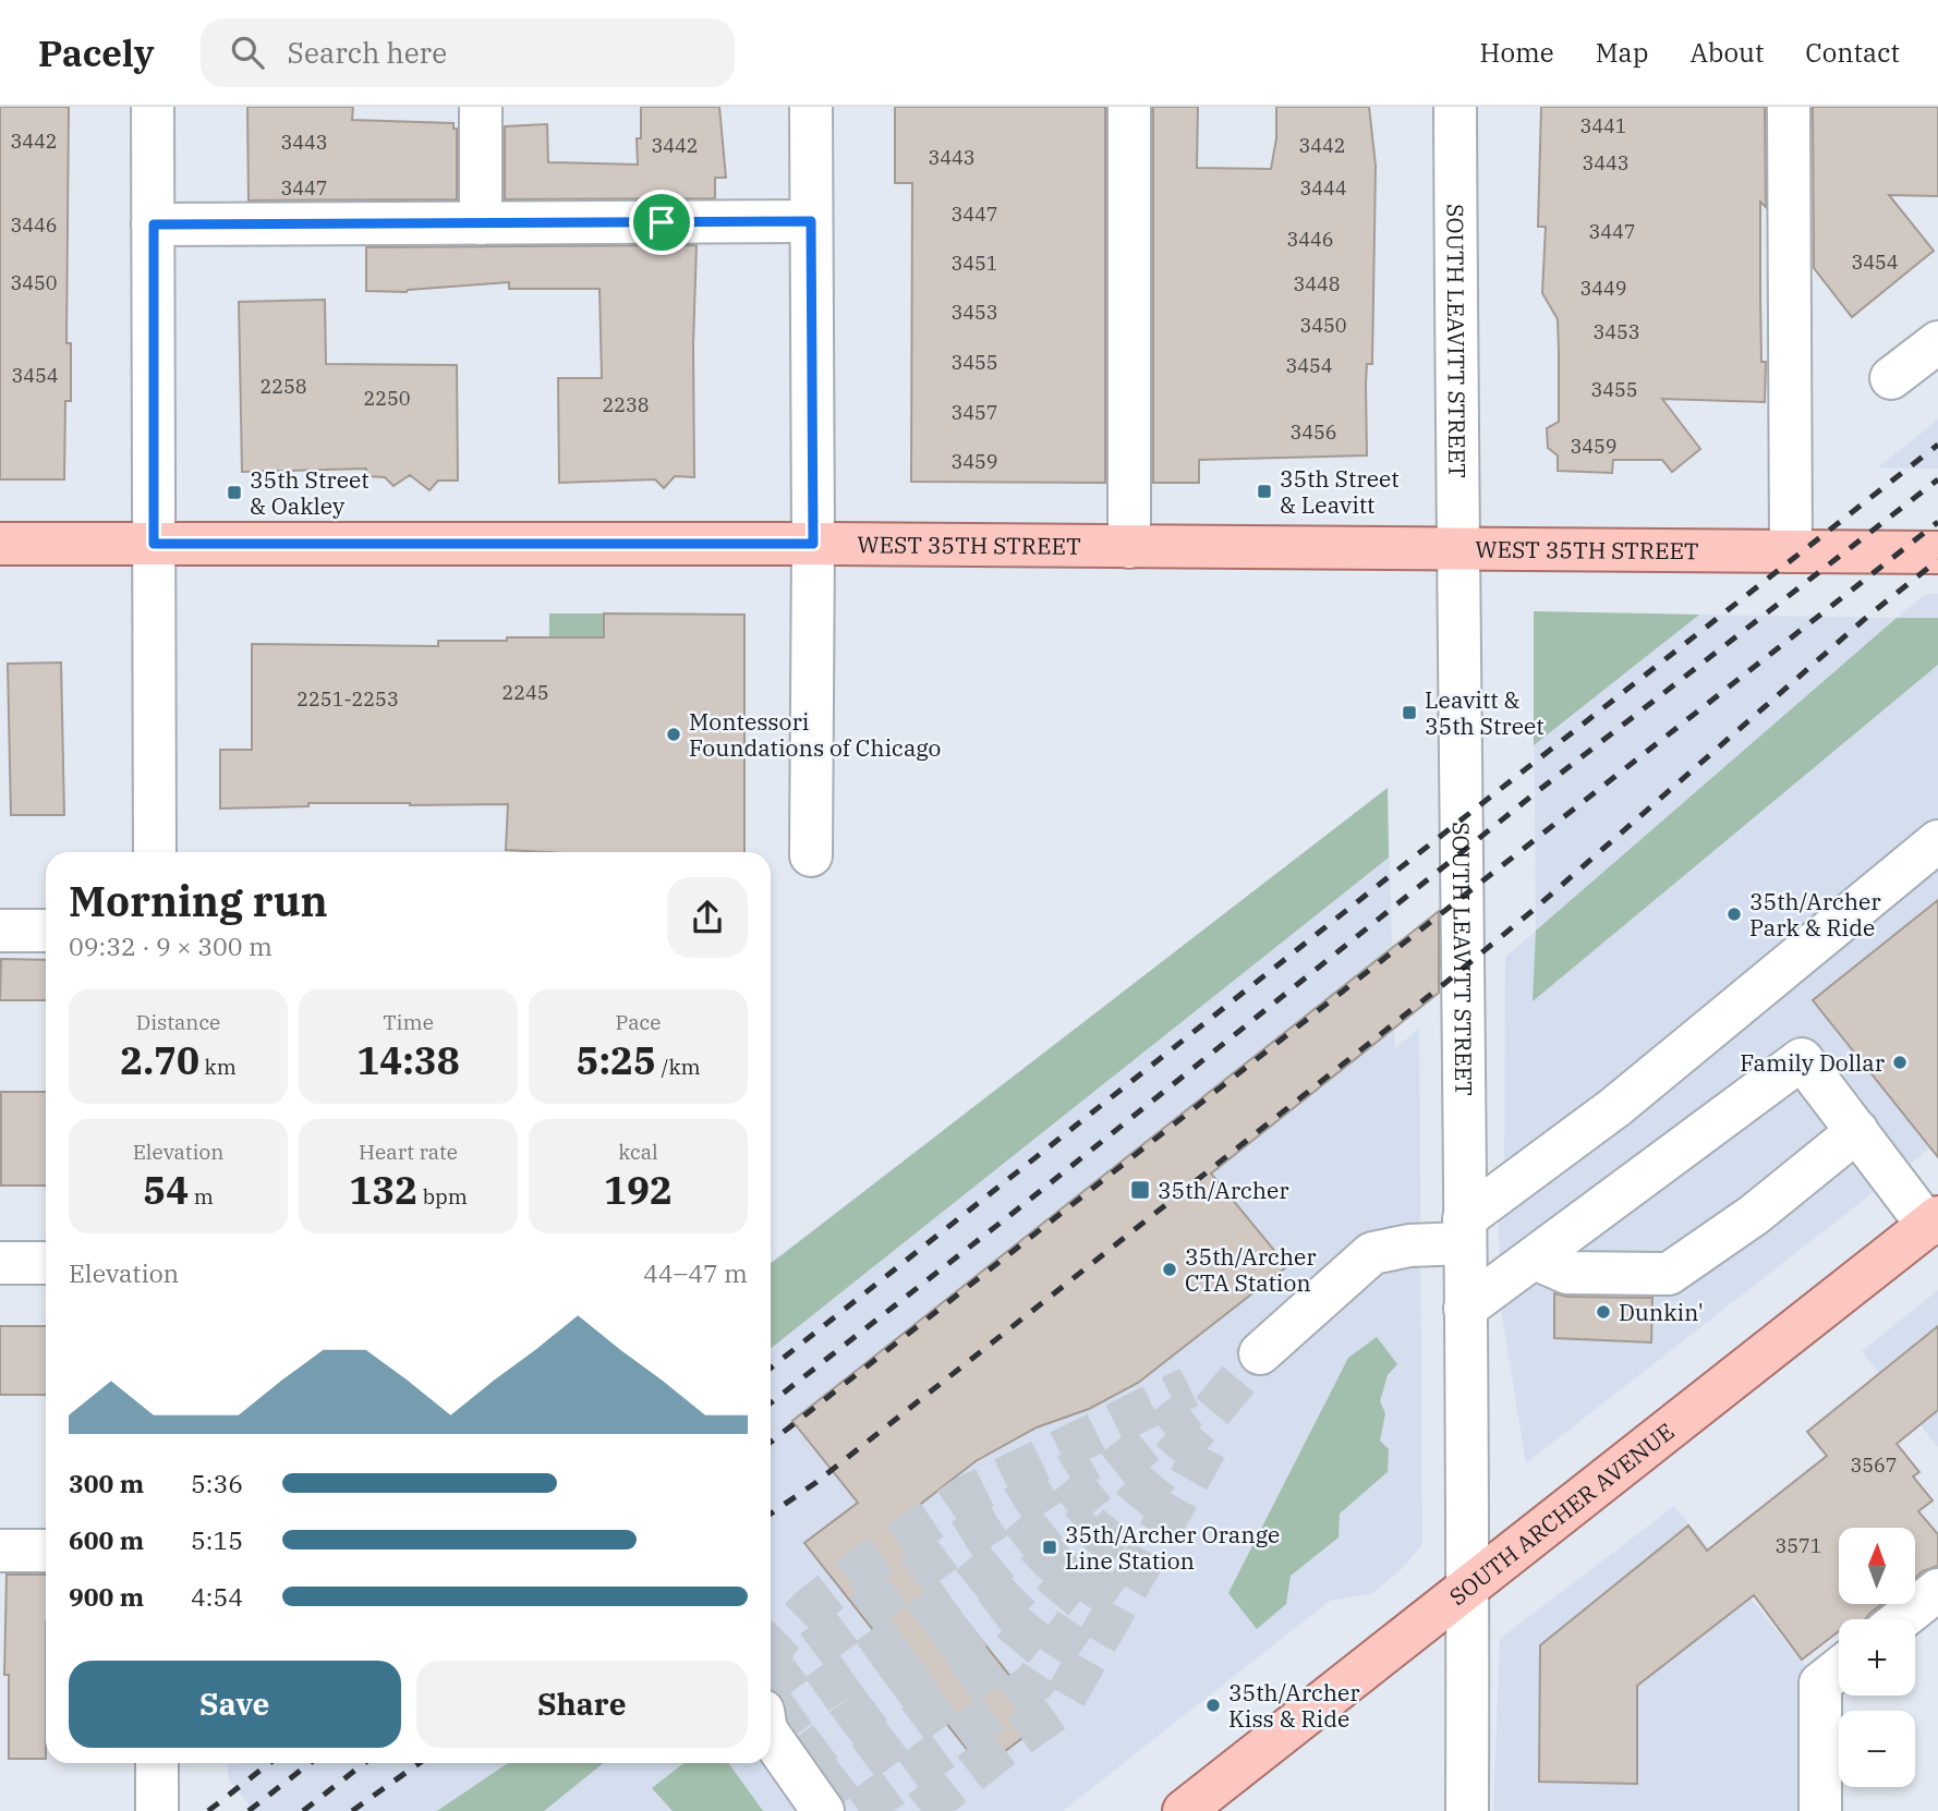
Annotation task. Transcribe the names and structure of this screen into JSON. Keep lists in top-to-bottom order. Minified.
{"streets":{"main road":["WEST 35TH STREET","SOUTH ARCHER AVENUE"],"street":["SOUTH LEAVITT STREET"]},"crossings":[["SOUTH LEAVITT STREET","WEST 35TH STREET"],["SOUTH LEAVITT STREET","SOUTH ARCHER AVENUE"]],"places":{"transit":["35th Street & Leavitt","35th Street & Oakley","Leavitt & 35th Street","35th/Archer","35th/Archer Orange Line Station"],"other":["Montessori Foundations of Chicago","35th/Archer Park & Ride","Family Dollar","35th/Archer CTA Station","Dunkin'","35th/Archer Kiss & Ride"]},"house_numbers":["3441","3442","3443","3442","3442","3443","3443","3447","3444","3447","3446","3447","3446","3454","3451","3450","3448","3449","3453","3450","3453","3455","3454","3454","2258","3455","2250","2238","3457","3456","3459","3459","2245","2251-2253","3567","3571"],"north":"top","page":{"header":"Pacely","search":"Search here","nav":["Home","Map","About","Contact"],"heading":["Morning run","09:32 · 9 × 300 m"],"stats":[["Distance","2.70 km"],["Time","14:38"],["Pace","5:25 /km"],["Elevation","54 m"],["Heart rate","132 bpm"],["kcal","192"]],"chart":["Elevation","44–47 m"],"list":[{"name":"300 m","note":"5:36"},{"name":"600 m","note":"5:15"},{"name":"900 m","note":"4:54"}],"map_buttons":["+","−"],"buttons":["Save","Share"]}}
